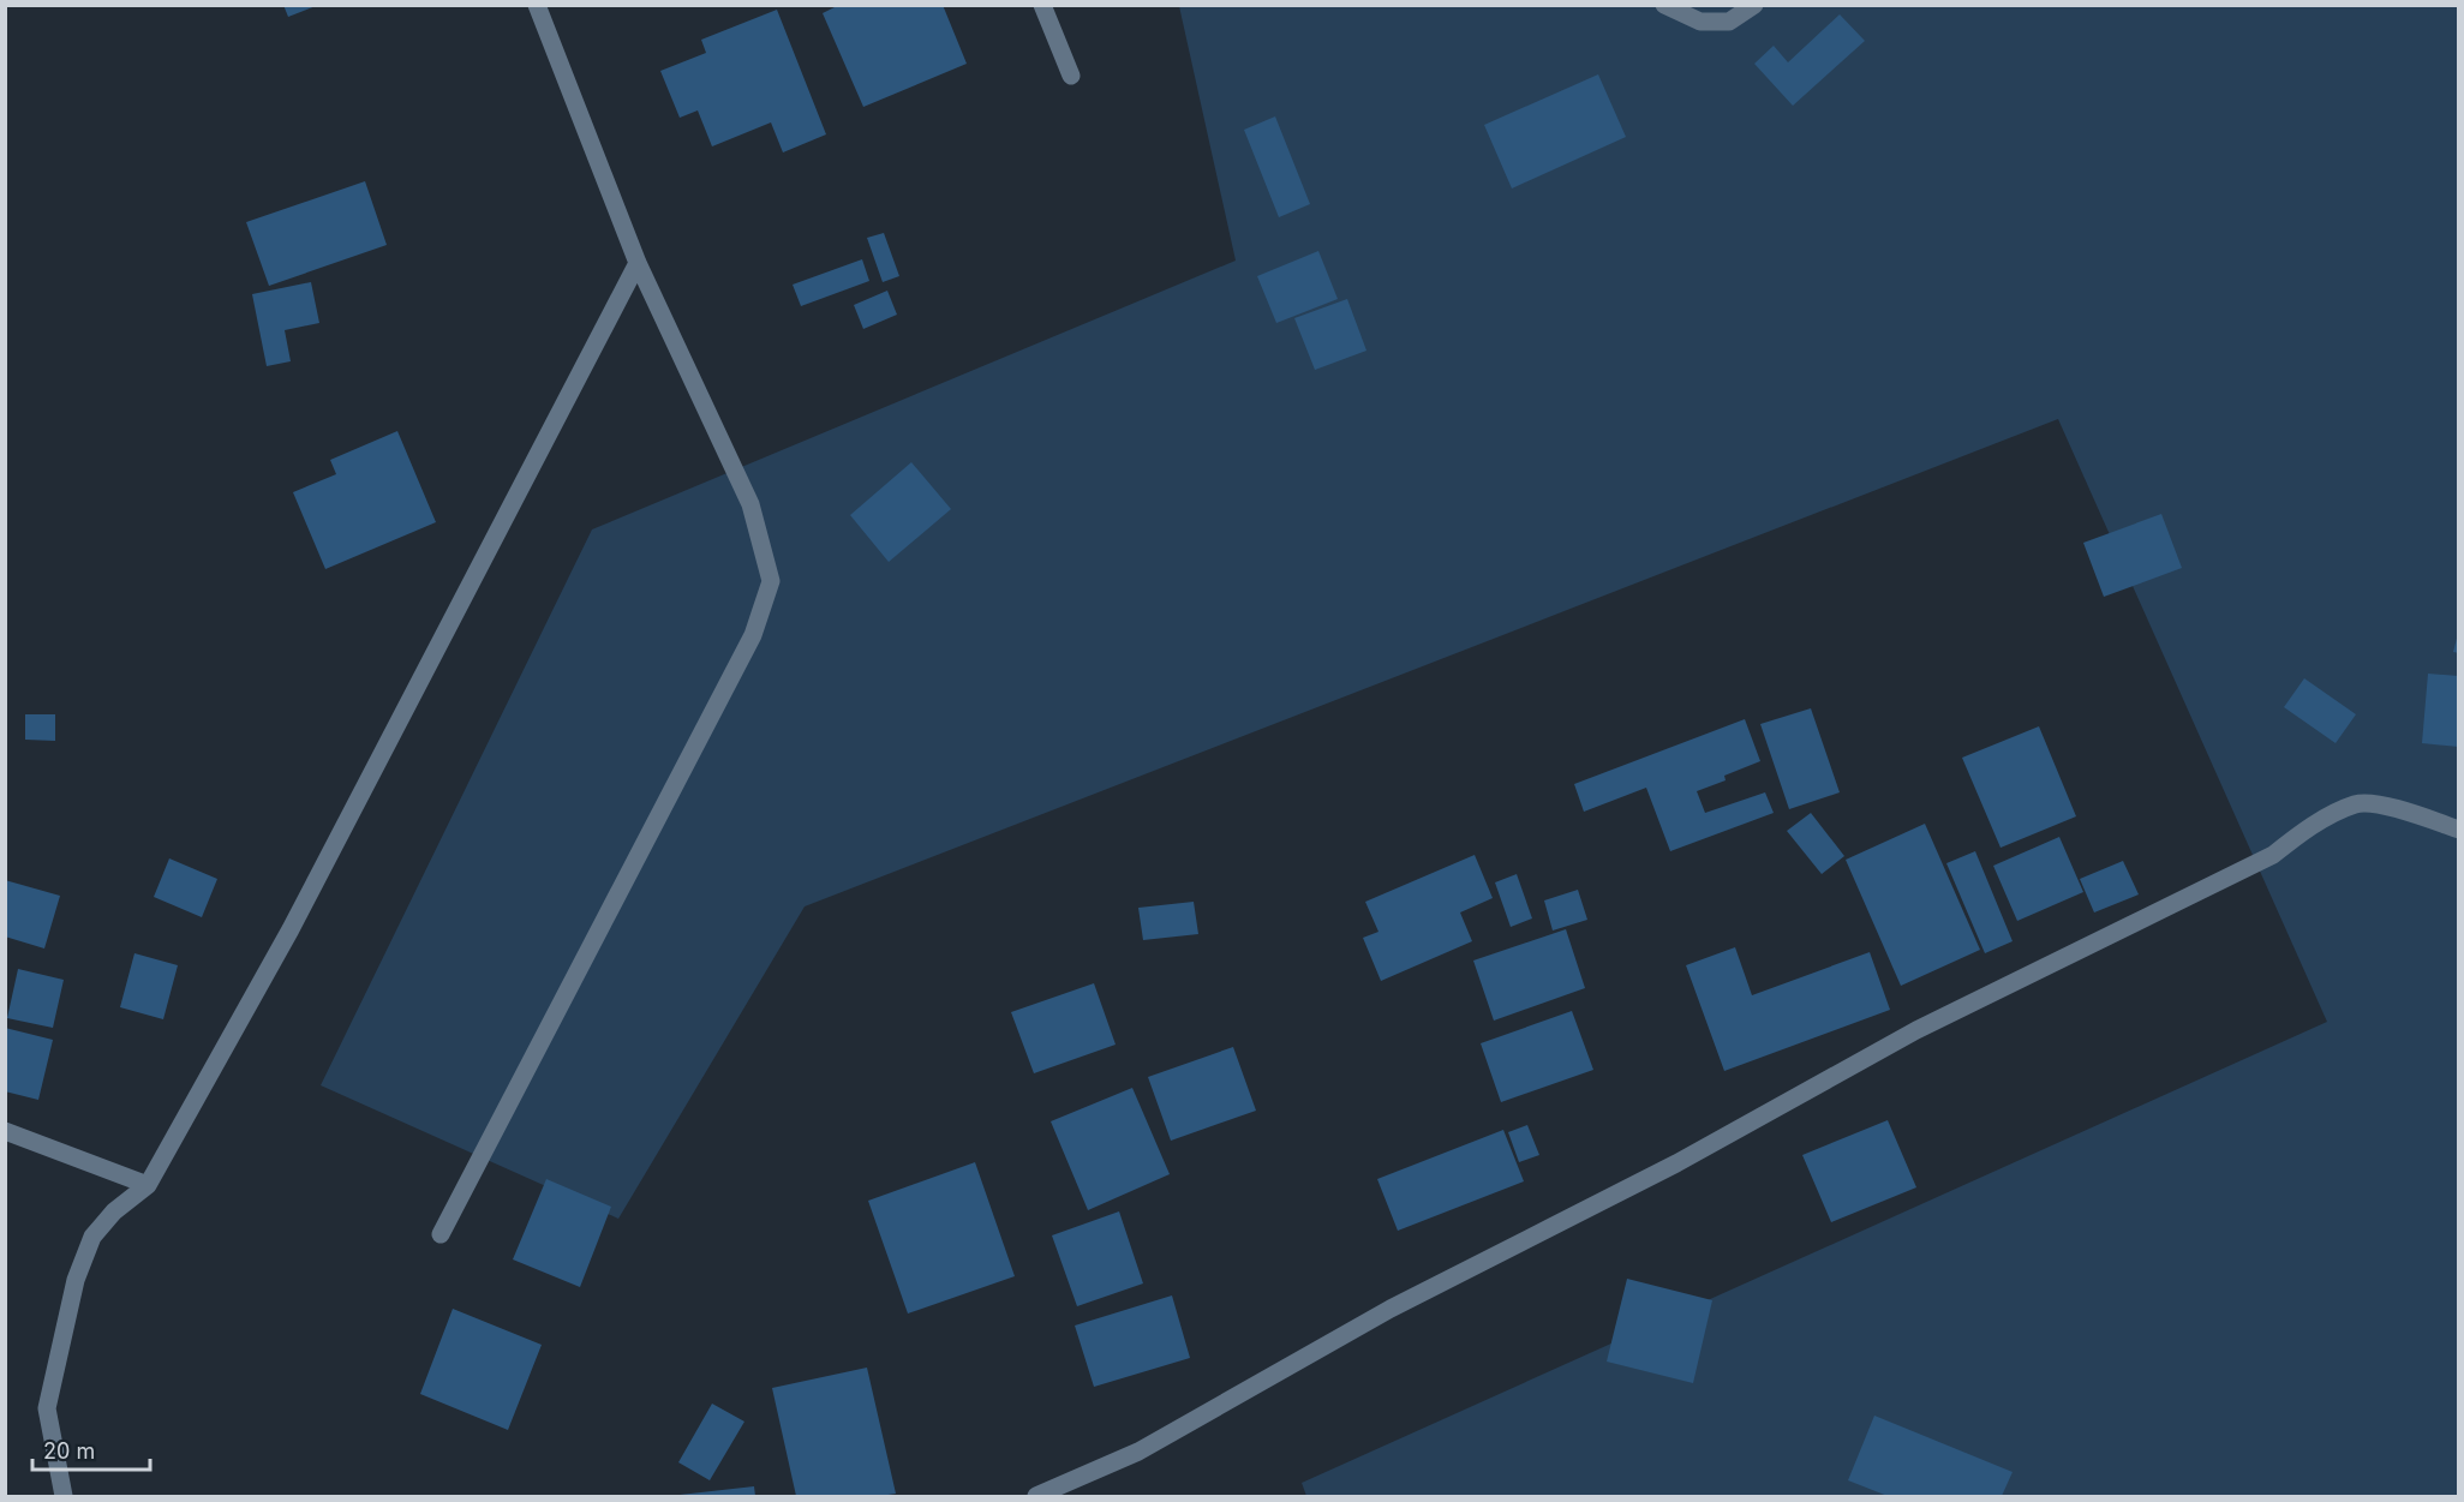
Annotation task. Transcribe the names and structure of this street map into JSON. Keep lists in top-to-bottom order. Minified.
{"scale_bar":"20 m"}
